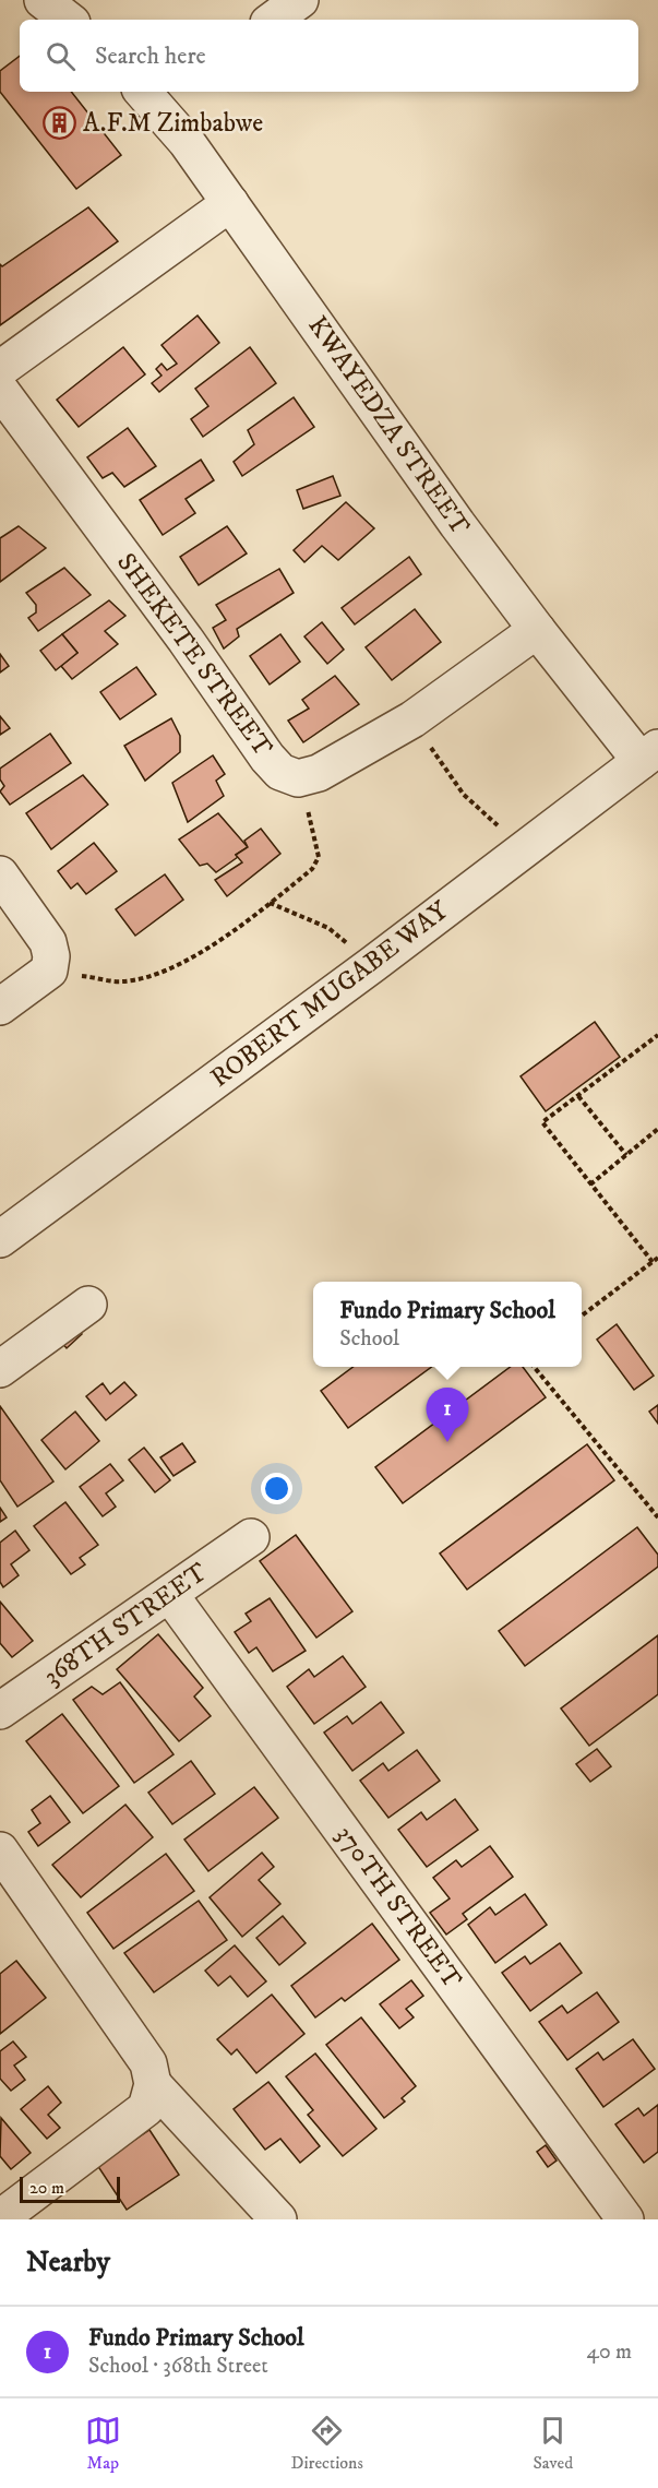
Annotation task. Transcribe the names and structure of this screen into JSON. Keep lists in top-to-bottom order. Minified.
{"streets":{"street":["KWAYEDZA STREET","SHEKETE STREET","ROBERT MUGABE WAY","368TH STREET","370TH STREET"]},"crossings":[["KWAYEDZA STREET","SHEKETE STREET"],["KWAYEDZA STREET","ROBERT MUGABE WAY"],["368TH STREET","370TH STREET"]],"places":{"building":["A.F.M Zimbabwe"]},"scale_bar":"20 m","page":{"search":"Search here","popup":["Fundo Primary School","School"],"pins":"1","scale":"20 m","heading":"Nearby","list":[{"mark":"1","name":"Fundo Primary School","note":"School · 368th Street","value":"40 m"}],"nav":["Map","Directions","Saved"]}}
